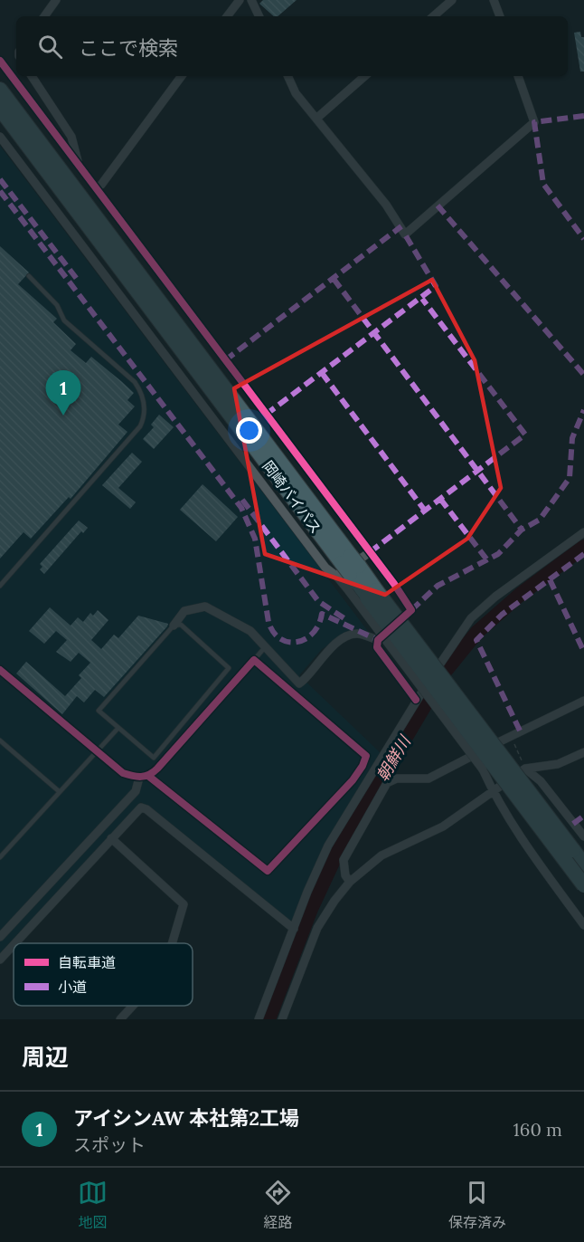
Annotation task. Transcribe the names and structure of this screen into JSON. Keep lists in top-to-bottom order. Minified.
{"streets":{"highway":["岡崎バイパス"]},"water":["朝鮮川"],"legend":["自転車道","小道"],"page":{"search":"ここで検索","pins":"1","heading":"周辺","list":[{"mark":"1","name":"アイシンAW 本社第2工場","note":"スポット","value":"160 m"}],"nav":["地図","経路","保存済み"]}}
